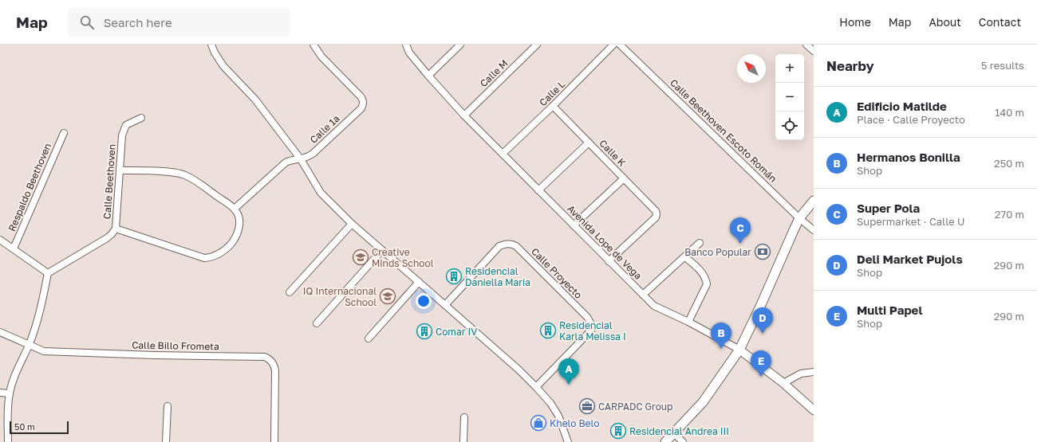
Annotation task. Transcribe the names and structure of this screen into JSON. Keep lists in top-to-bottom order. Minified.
{"streets":{"street":["Calle M","Calle L","Calle 1a","Calle Beethoven Escoto Román","Calle K","Calle Beethoven","Respaldo Beethoven","Avenida Lope de Vega","Calle Proyecto","Calle Billo Frometa"]},"crossings":[["Calle M","Avenida Lope de Vega"],["Calle L","Calle K"],["Calle L","Avenida Lope de Vega"],["Calle K","Avenida Lope de Vega"]],"places":{"bank":["Banco Popular"],"school or university":["Creative Minds School","IQ Internacional School"],"building":["Residencial Daniella Maria","Residencial Karla Melissa I","Comar IV","Residencial Andrea III"],"office":["CARPADC Group"],"shop":["Khelo Belo"]},"scale_bar":"50 m","north":"top left","page":{"header":"Map","search":"Search here","nav":["Home","Map","About","Contact"],"heading":["Nearby","5 results"],"map_buttons":["+","−"],"list":[{"mark":"A","name":"Edificio Matilde","note":"Place · Calle Proyecto","value":"140 m"},{"mark":"B","name":"Hermanos Bonilla","note":"Shop","value":"250 m"},{"mark":"C","name":"Super Pola","note":"Supermarket · Calle U","value":"270 m"},{"mark":"D","name":"Deli Market Pujols","note":"Shop","value":"290 m"},{"mark":"E","name":"Multi Papel","note":"Shop","value":"290 m"}],"pins":["C","D","B","E","A"],"scale":"50 m"}}
